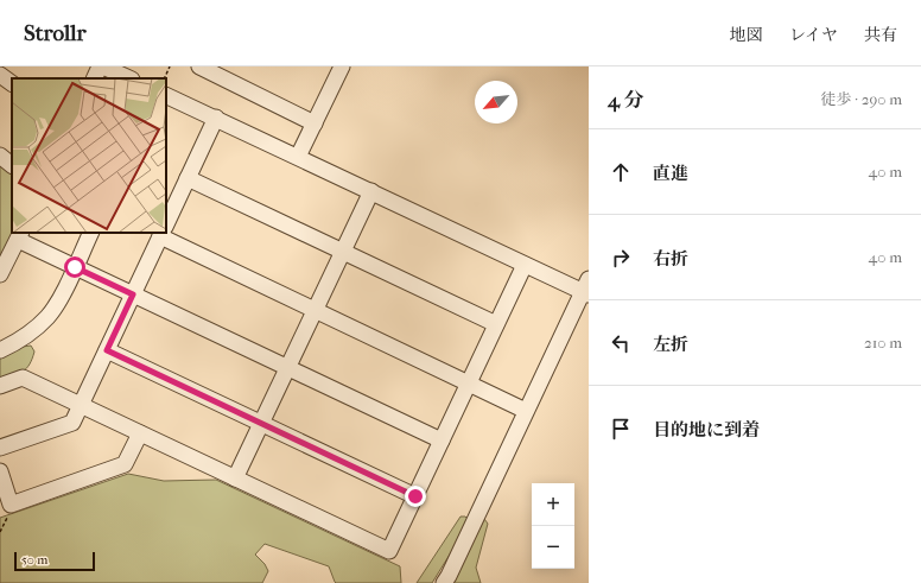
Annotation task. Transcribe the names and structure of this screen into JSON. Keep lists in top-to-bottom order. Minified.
{"scale_bar":"50 m","north":"bottom left","page":{"header":"Strollr","nav":["地図","レイヤ","共有"],"heading":["4 分","徒歩 · 290 m"],"list":[["直進","40 m"],["右折","40 m"],["左折","210 m"],"目的地に到着"],"map_buttons":["+","−"],"scale":"50 m"}}
